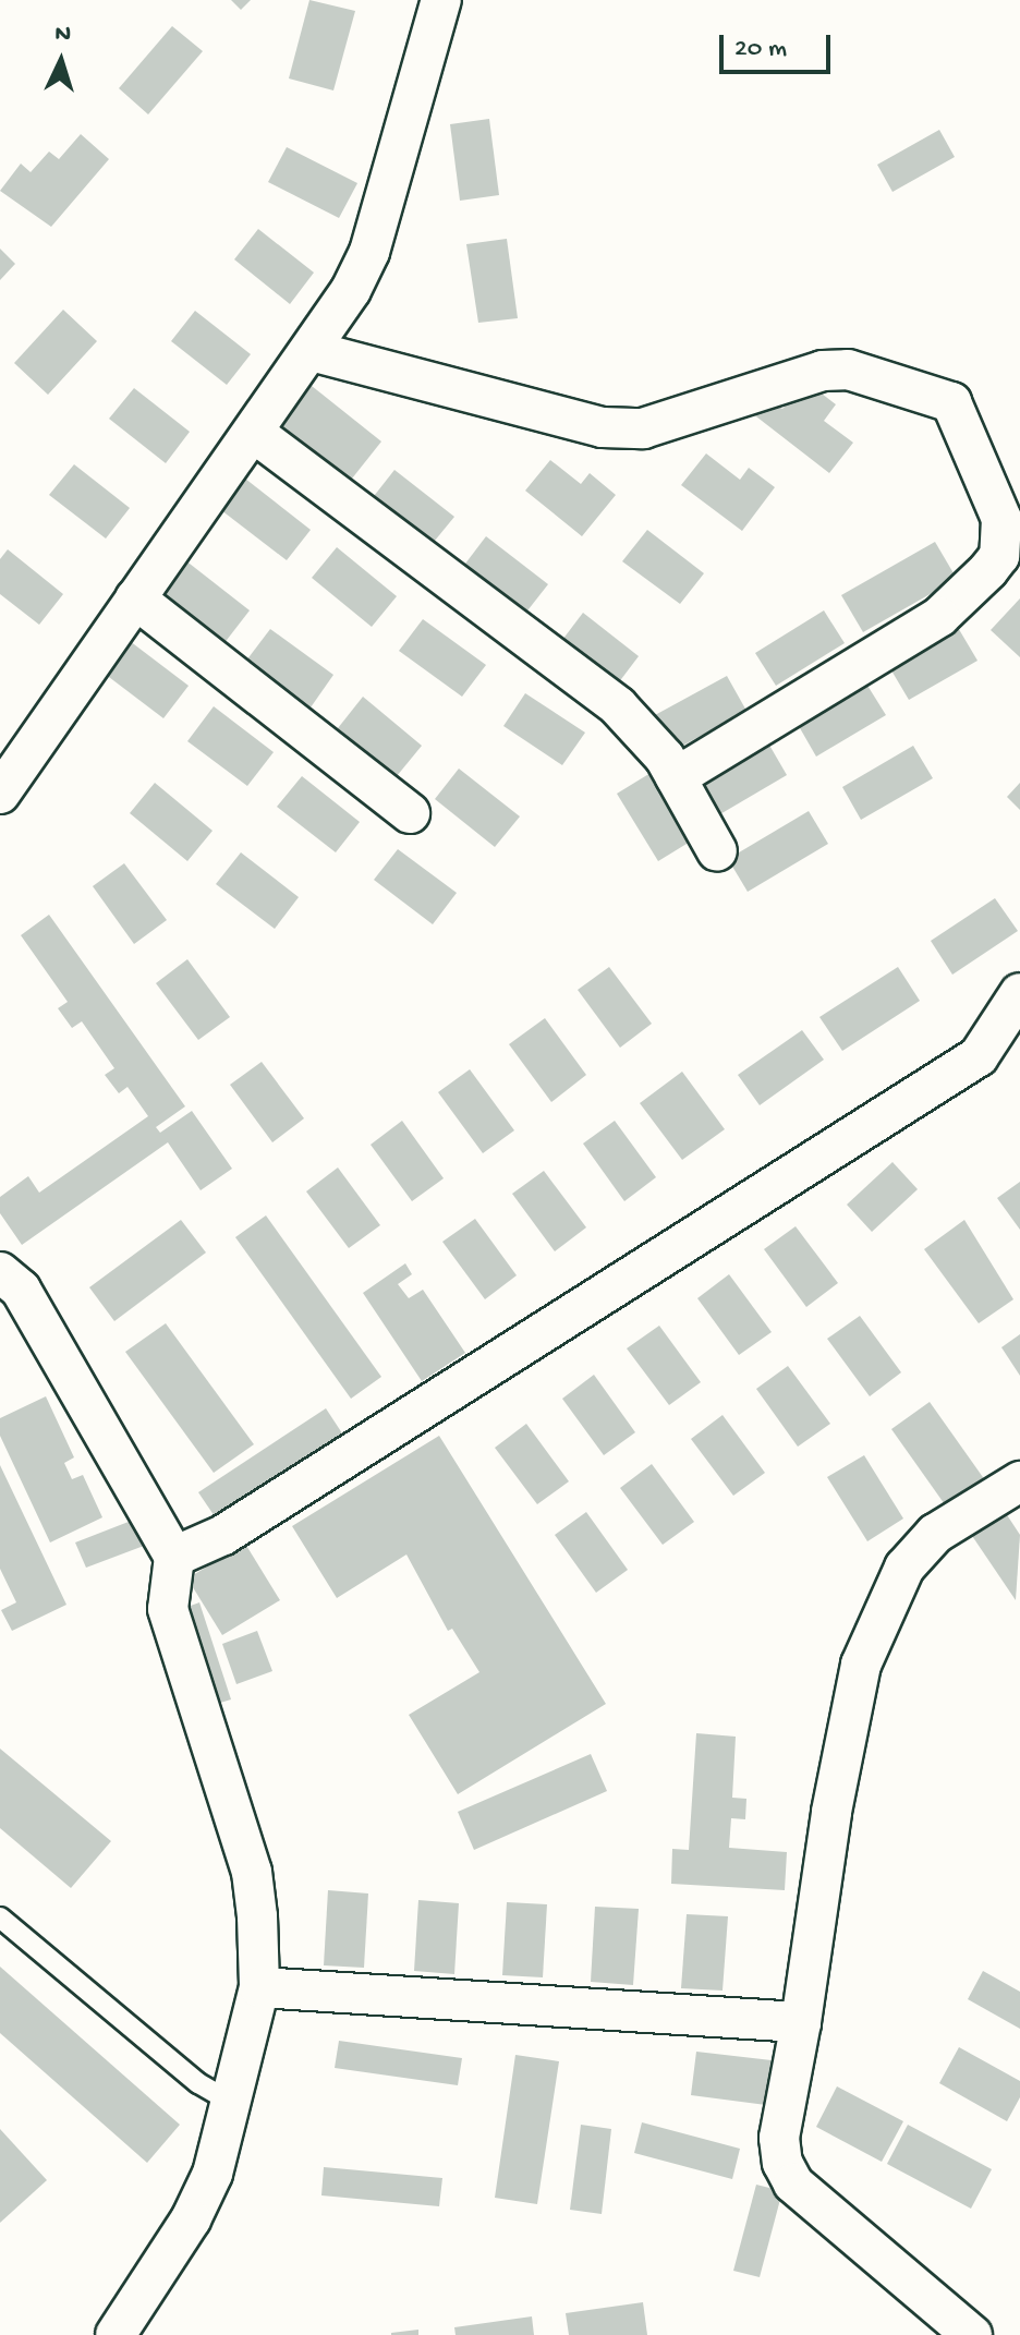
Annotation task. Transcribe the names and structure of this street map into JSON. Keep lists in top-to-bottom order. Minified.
{"scale_bar":"20 m","north":"top"}
